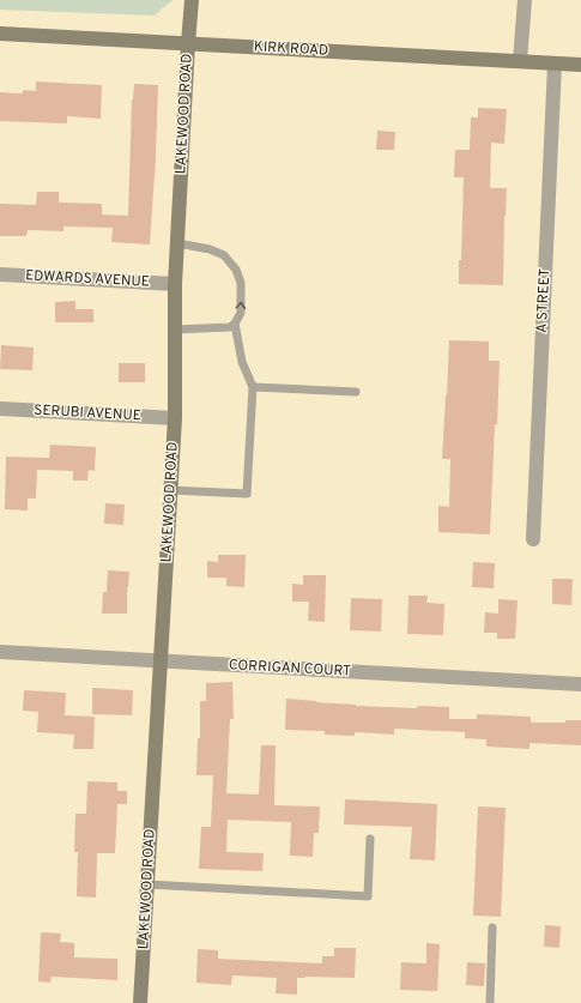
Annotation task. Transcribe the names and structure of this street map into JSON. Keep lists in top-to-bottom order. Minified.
{"streets":{"street":["KIRK ROAD","LAKEWOOD ROAD","EDWARDS AVENUE","A STREET","SERUBI AVENUE","CORRIGAN COURT"]},"crossings":[["KIRK ROAD","LAKEWOOD ROAD"],["KIRK ROAD","A STREET"],["LAKEWOOD ROAD","EDWARDS AVENUE"],["LAKEWOOD ROAD","SERUBI AVENUE"],["LAKEWOOD ROAD","CORRIGAN COURT"]]}
